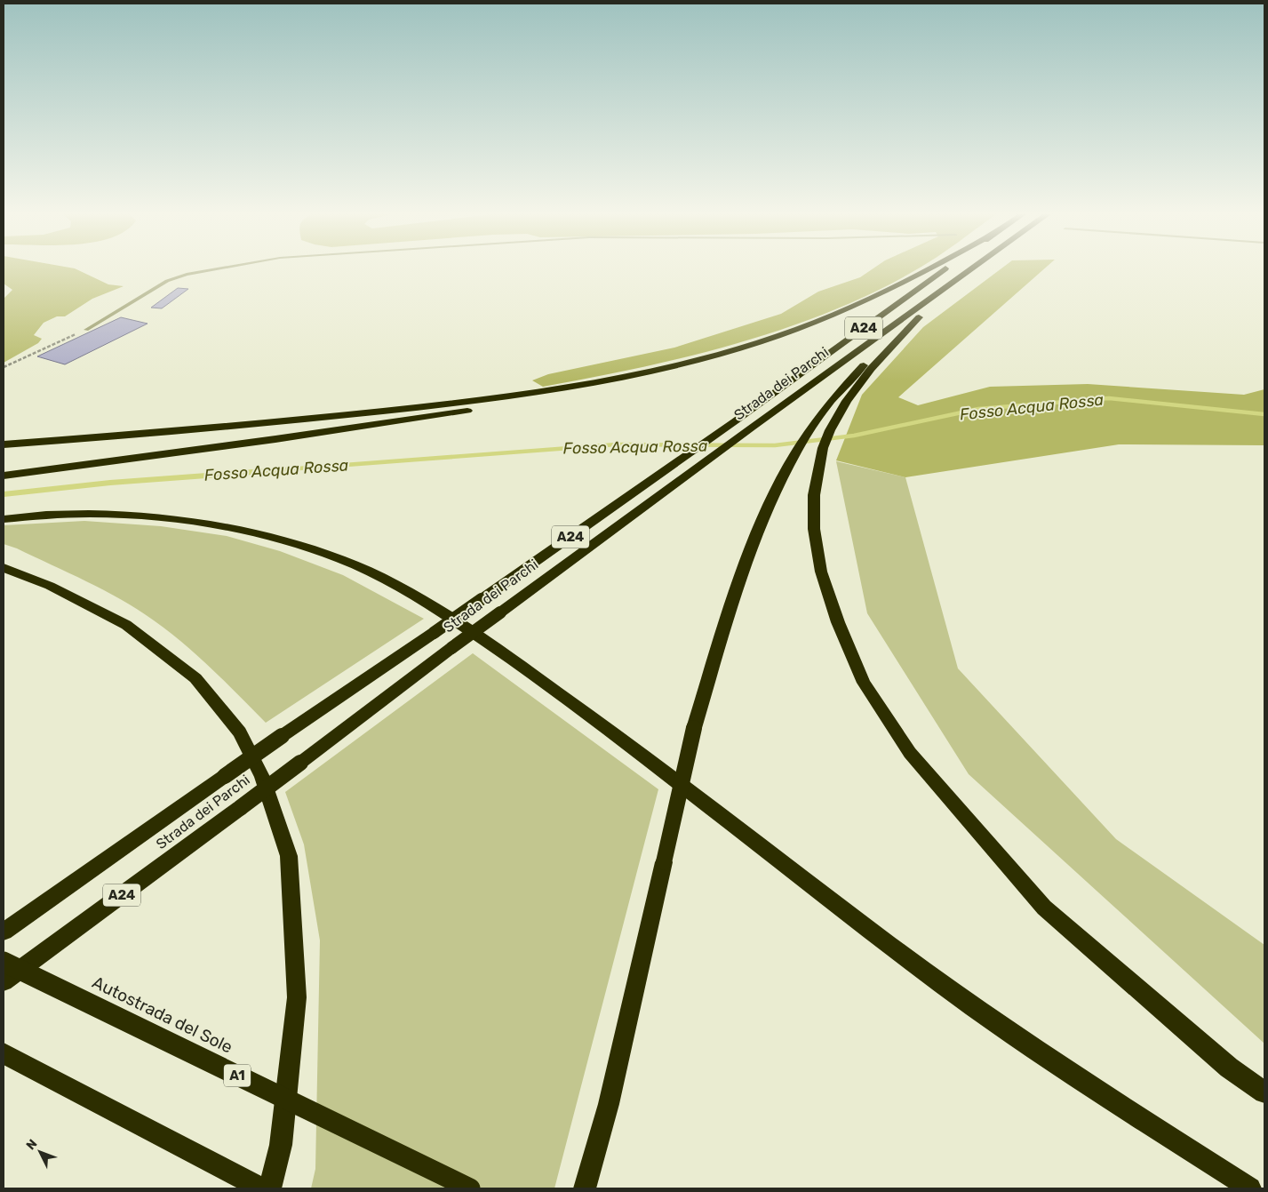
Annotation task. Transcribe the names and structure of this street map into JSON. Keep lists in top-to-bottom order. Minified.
{"streets":{"highway":["A24","Strada dei Parchi","Autostrada del Sole","A1"]},"water":["Fosso Acqua Rossa"],"north":"top left"}
